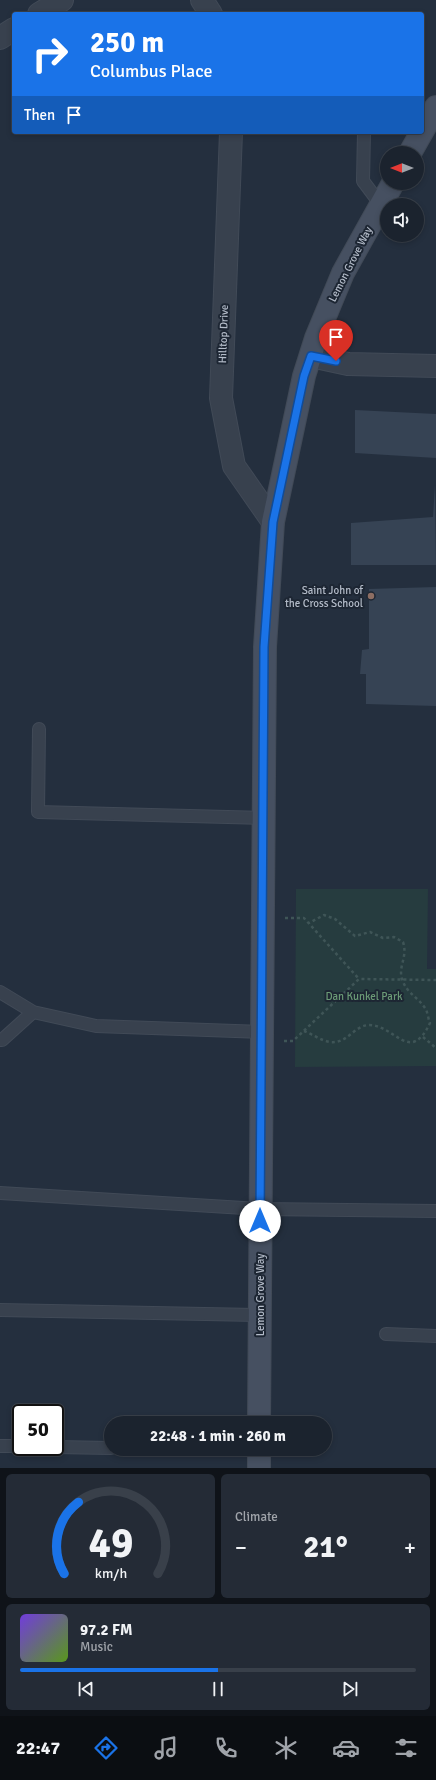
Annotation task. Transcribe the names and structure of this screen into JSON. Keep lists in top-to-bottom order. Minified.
{"streets":{"main road":["Lemon Grove Way"],"street":["Hilltop Drive"]},"crossings":[["Lemon Grove Way","Hilltop Drive"]],"parks":["Dan Kunkel Park"],"places":["Saint John of the Cross School"],"north":"left","page":{"turn":["250 m","Columbus Place"],"then":"Then","limit":"50","trip":"22:48 · 1 min · 260 m","tile":"Climate","heat":["−","21°","+"],"song":["97.2 FM","Music"],"tabs":"22:47","gauge":["49","km/h"]}}
